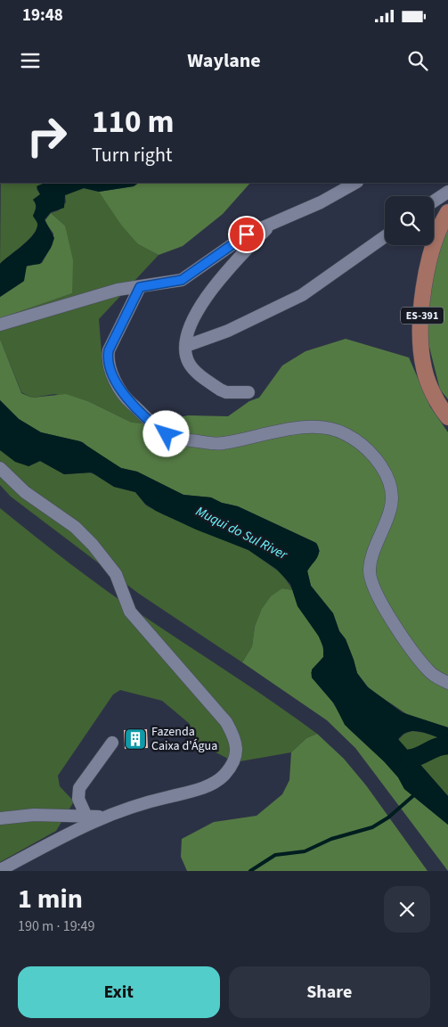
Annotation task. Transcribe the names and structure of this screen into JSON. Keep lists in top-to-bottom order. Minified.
{"streets":{"main road":["ES-391"]},"water":["Muqui do Sul River"],"places":{"building":["Fazenda Caixa d'Água"]},"page":{"status":"19:48","header":"Waylane","turn":["110 m","Turn right"],"heading":["1 min","190 m · 19:49"],"buttons":["Exit","Share"]}}
